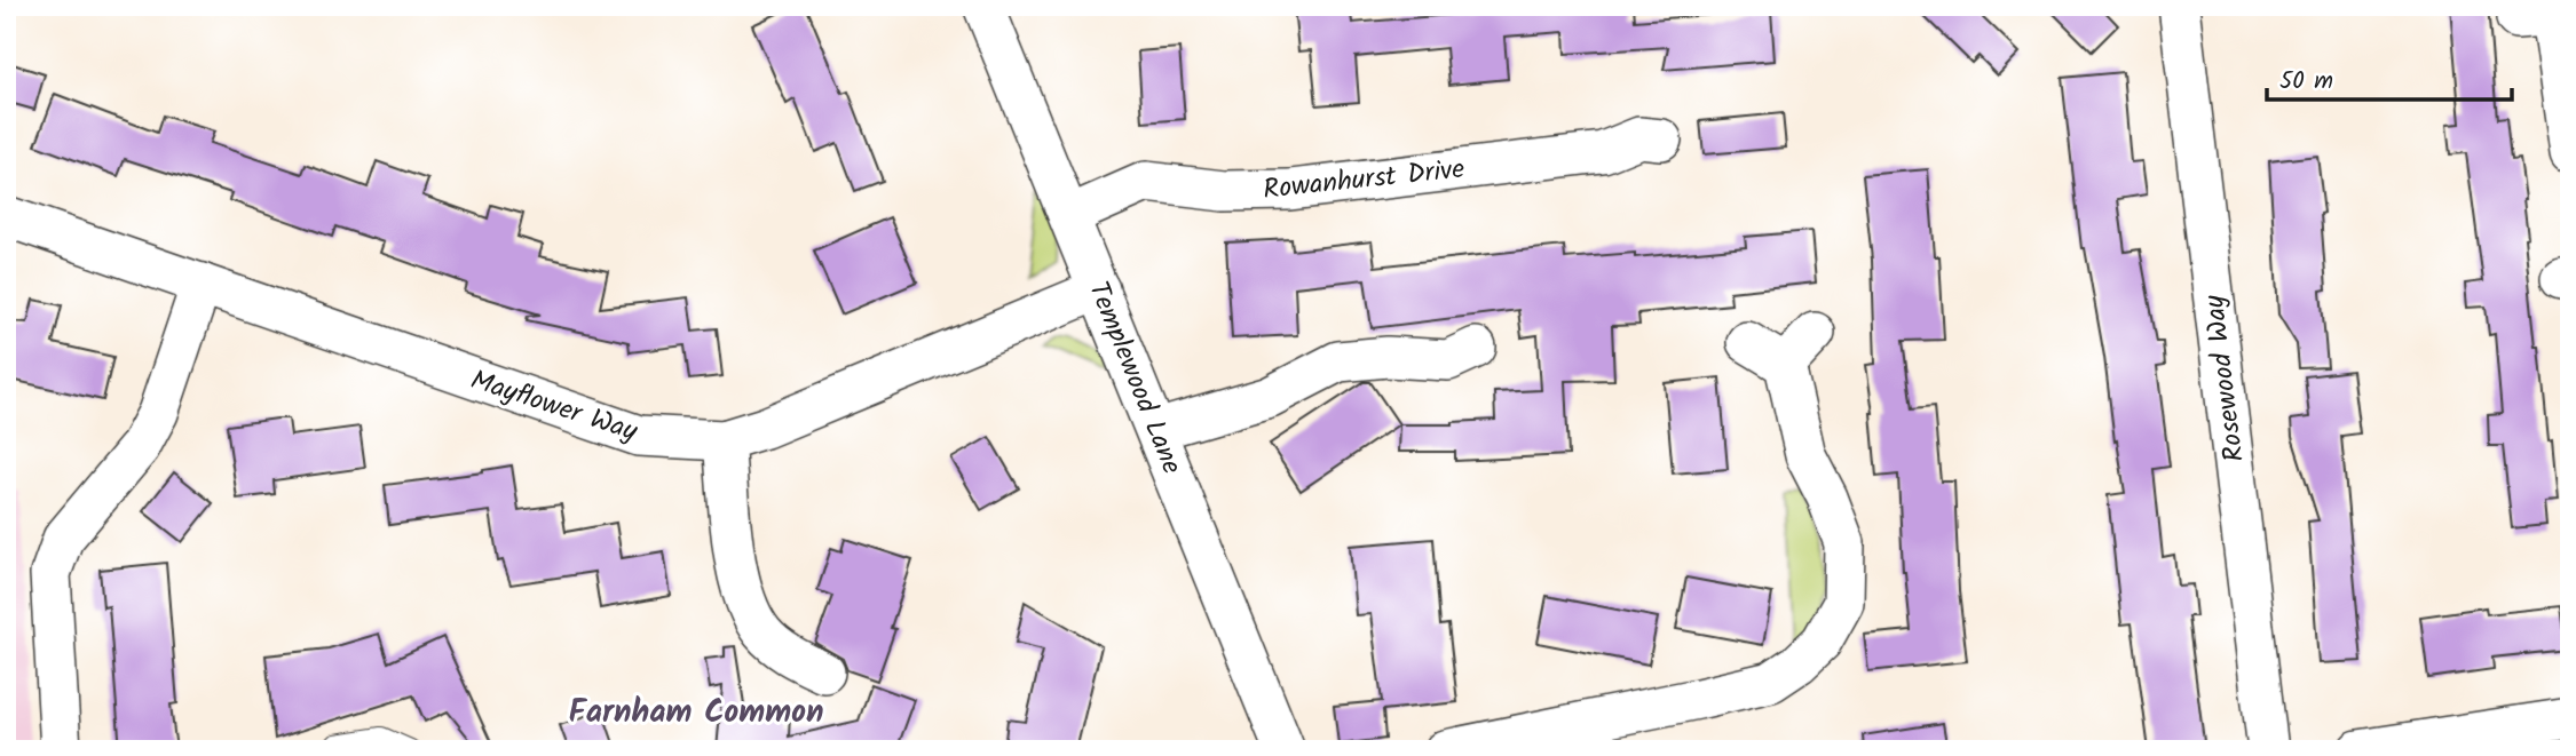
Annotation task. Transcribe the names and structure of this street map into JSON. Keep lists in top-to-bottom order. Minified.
{"streets":{"street":["Rowanhurst Drive","Templewood Lane","Rosewood Way","Mayflower Way"]},"crossings":[["Rowanhurst Drive","Templewood Lane"],["Templewood Lane","Mayflower Way"]],"districts":["Farnham Common"],"scale_bar":"50 m"}
